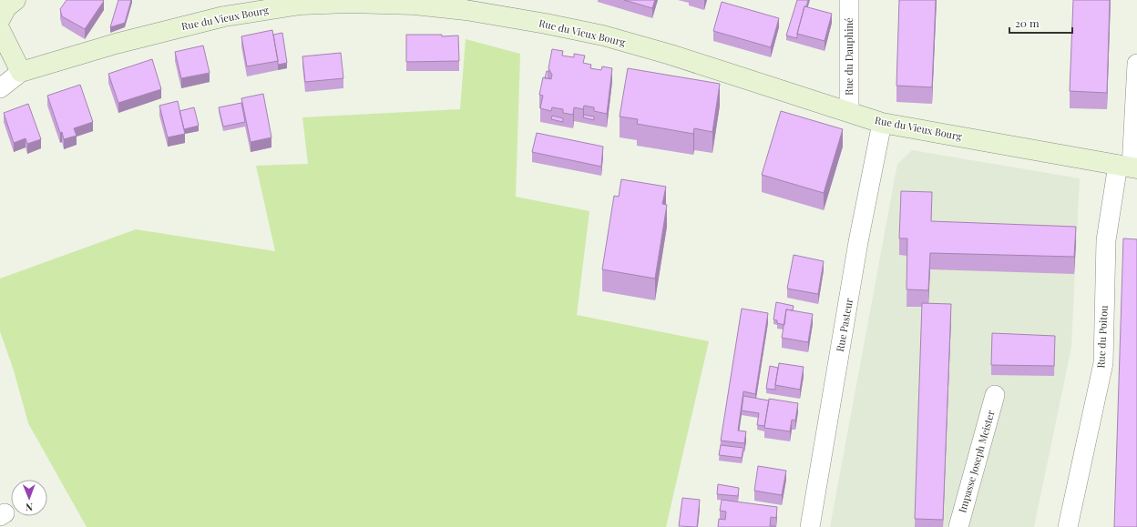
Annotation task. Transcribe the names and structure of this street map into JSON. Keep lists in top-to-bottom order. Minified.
{"streets":{"street":["Rue du Vieux Bourg","Rue du Dauphiné","Rue Pasteur","Rue du Poitou","Impasse Joseph Meister"]},"crossings":[["Rue du Vieux Bourg","Rue du Dauphiné"],["Rue du Vieux Bourg","Rue Pasteur"],["Rue du Vieux Bourg","Rue du Poitou"]],"scale_bar":"20 m","north":"bottom"}
